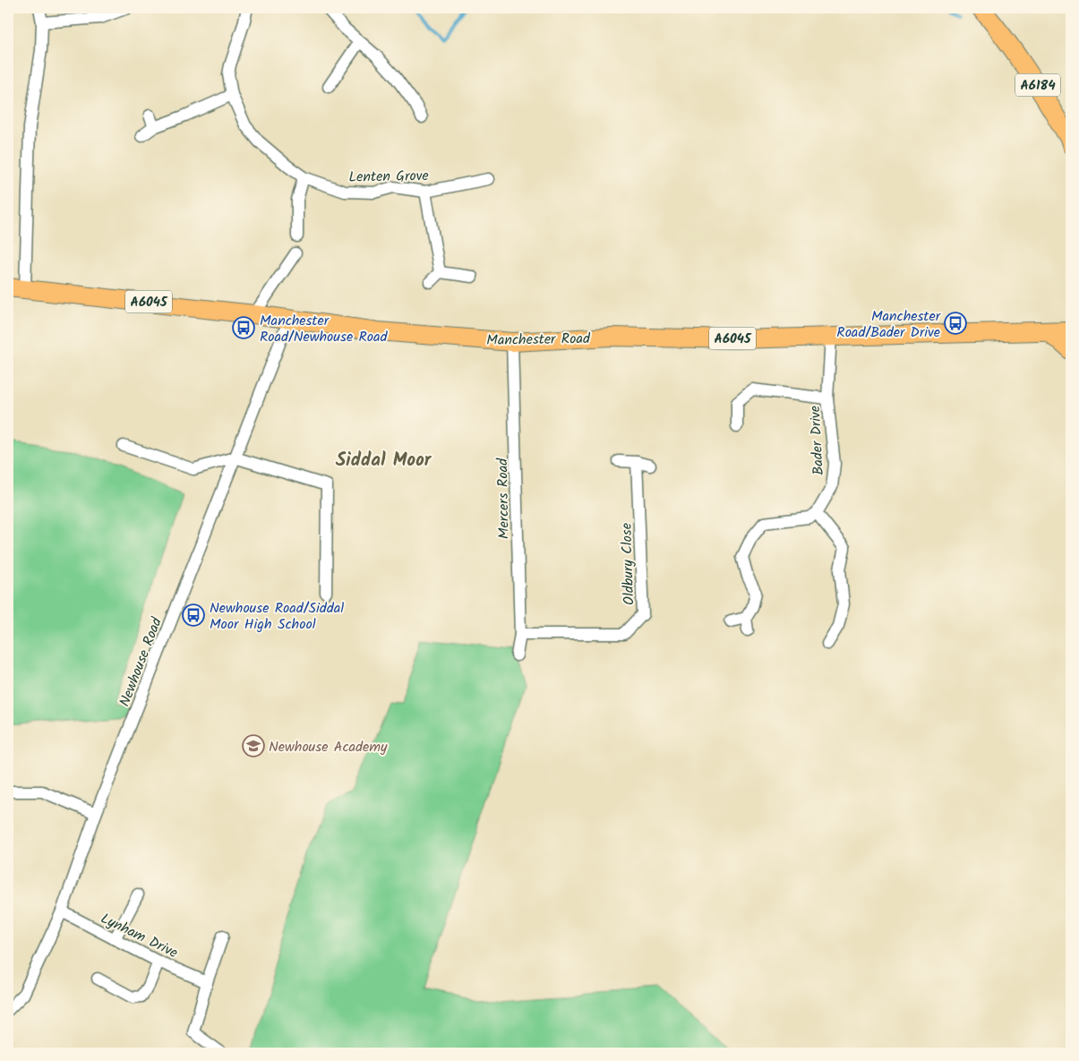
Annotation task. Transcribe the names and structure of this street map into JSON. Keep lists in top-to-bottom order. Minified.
{"streets":{"main road":["A6184","A6045","Manchester Road"],"street":["Lenten Grove","Bader Drive","Mercers Road","Oldbury Close","Newhouse Road","Lynham Drive"]},"crossings":[["Manchester Road","Bader Drive"],["Manchester Road","Mercers Road"],["Manchester Road","Newhouse Road"],["Mercers Road","Oldbury Close"],["Newhouse Road","Lynham Drive"]],"districts":["Siddal Moor"],"places":{"bus stop":["Manchester Road/Bader Drive","Manchester Road/Newhouse Road","Newhouse Road/Siddal Moor High School"],"school or university":["Newhouse Academy"]}}
